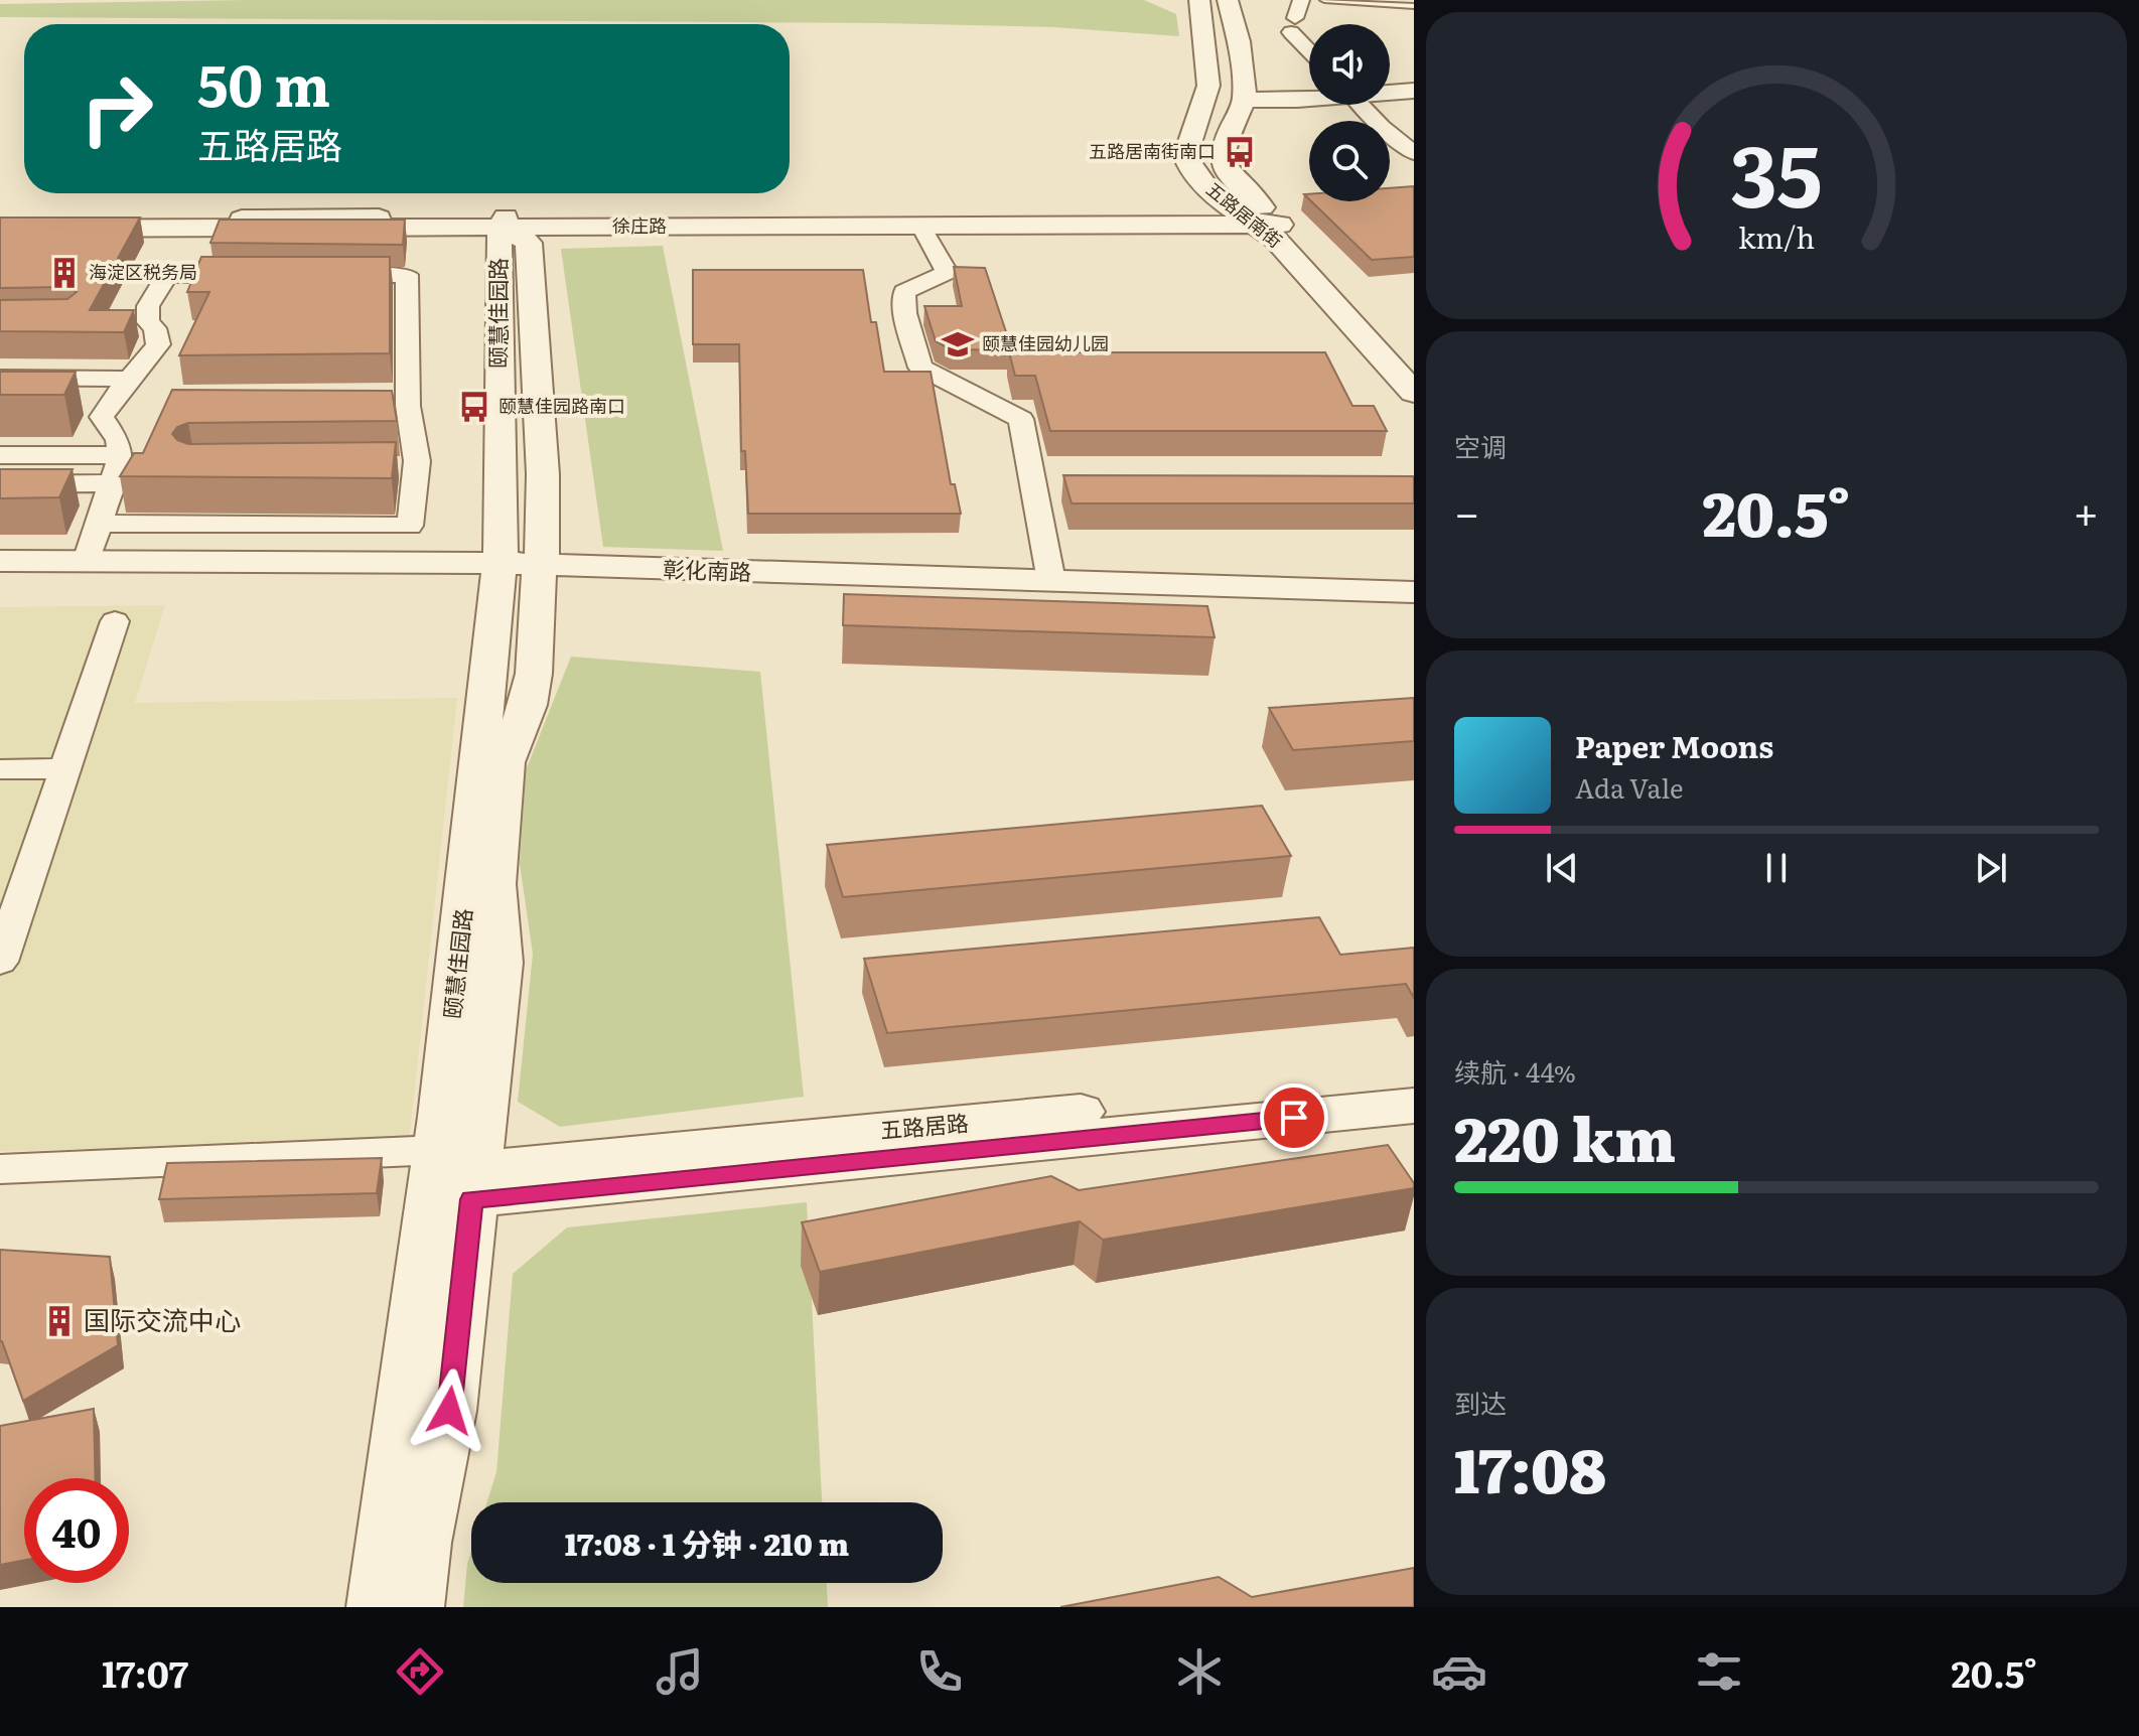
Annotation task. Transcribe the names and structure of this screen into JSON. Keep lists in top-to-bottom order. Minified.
{"streets":{"street":["五路居南街","徐庄路","颐慧佳园路","彰化南路","五路居路"]},"crossings":[["五路居南街","徐庄路"],["徐庄路","颐慧佳园路"],["颐慧佳园路","彰化南路"],["颐慧佳园路","五路居路"]],"places":{"bus stop":["五路居南街南口","颐慧佳园路南口"],"building":["海淀区税务局","国际交流中心"],"school or university":["颐慧佳园幼儿园"]},"page":{"turn":["50 m","五路居路"],"tile":["空调",["续航 · 44%","220 km"],["到达","17:08"]],"heat":["−","20.5°","+"],"song":["Paper Moons","Ada Vale"],"limit":"40","trip":"17:08 · 1 分钟 · 210 m","tabs":["17:07","20.5°"],"gauge":["35","km/h"]}}
